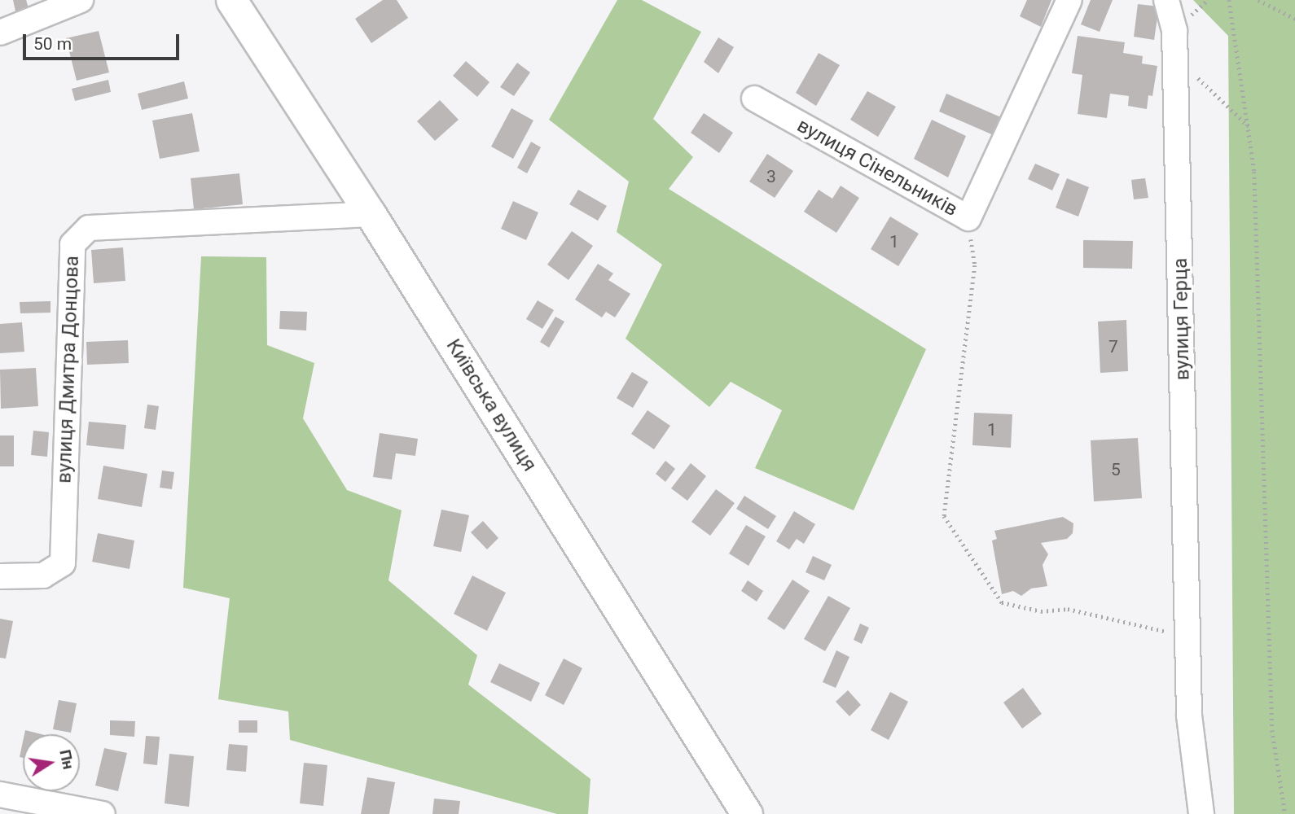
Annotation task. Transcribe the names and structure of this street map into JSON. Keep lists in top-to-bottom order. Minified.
{"streets":{"street":["вулиця Сінельників","вулиця Герца","вулиця Дмитра Донцова","Київська вулиця"]},"crossings":[["вулиця Дмитра Донцова","Київська вулиця"]],"house_numbers":["3","1","7","1","5"],"scale_bar":"50 m","north":"right"}
